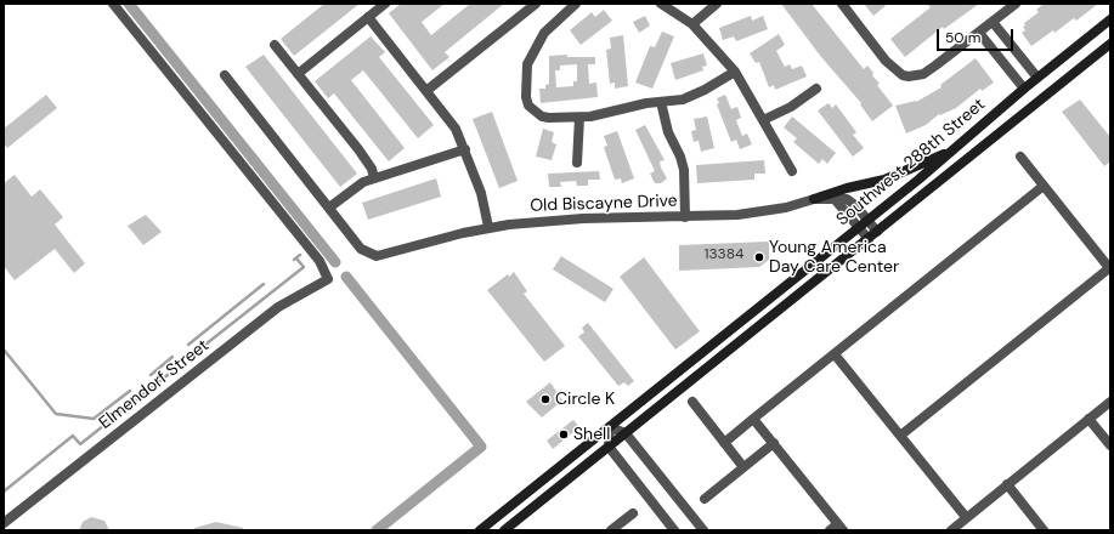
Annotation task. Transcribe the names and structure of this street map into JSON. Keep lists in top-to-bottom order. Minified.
{"streets":{"main road":["Southwest 288th Street"],"street":["Old Biscayne Drive","Elmendorf Street"]},"crossings":[["Southwest 288th Street","Old Biscayne Drive"]],"places":["Young America Day Care Center","Circle K","Shell"],"house_numbers":["13384"],"scale_bar":"50 m"}
